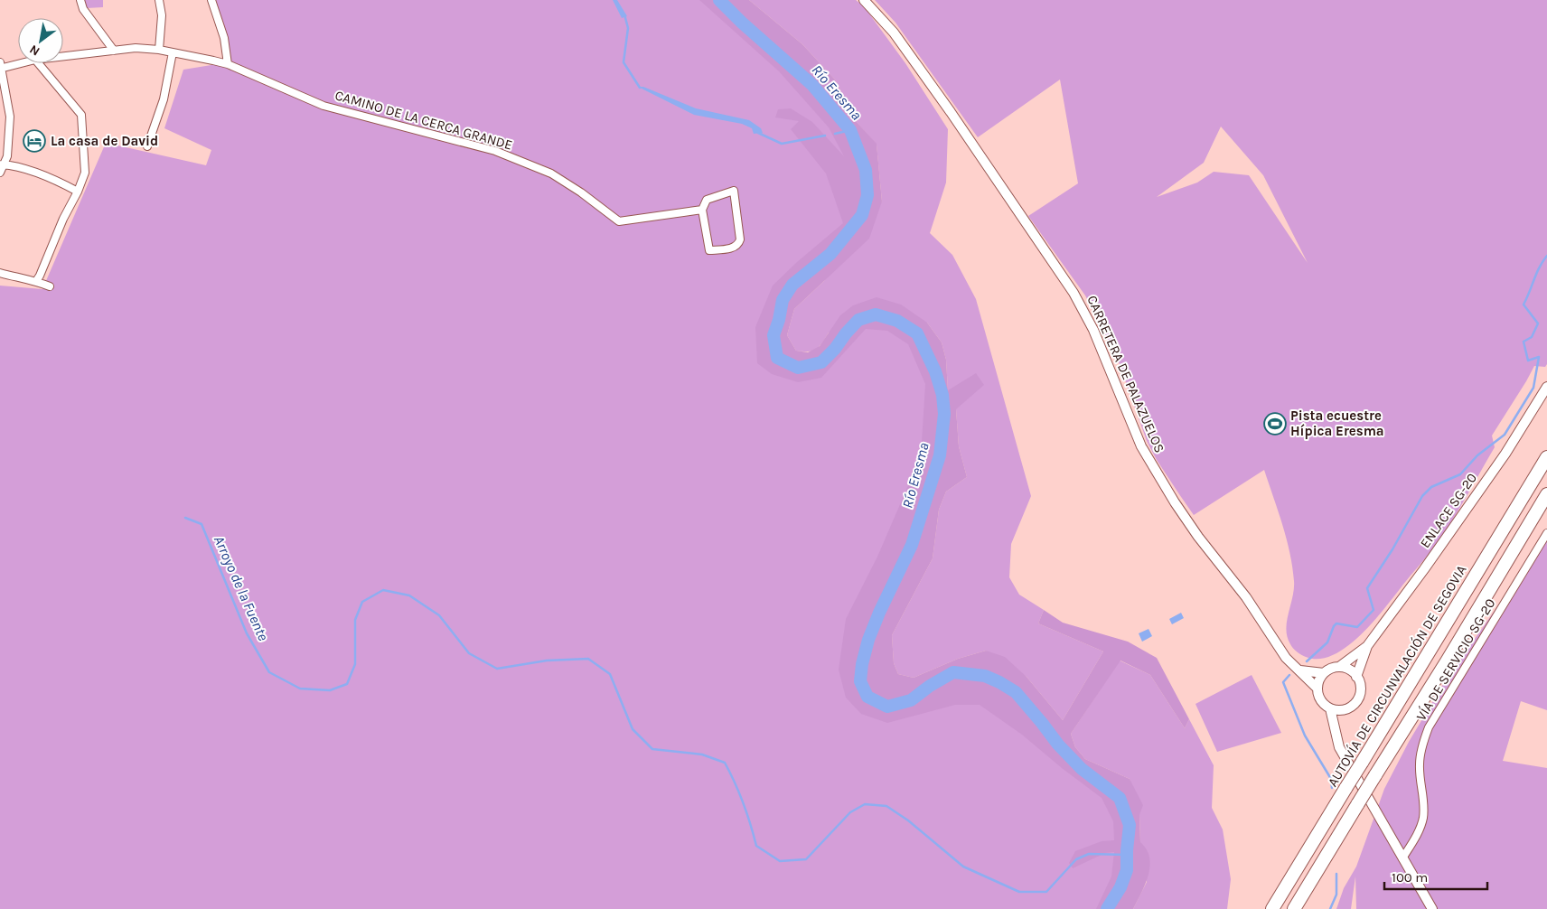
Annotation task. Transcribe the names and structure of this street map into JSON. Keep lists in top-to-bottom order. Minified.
{"streets":{"highway":["AUTOVÍA DE CIRCUNVALACIÓN DE SEGOVIA"],"street":["CAMINO DE LA CERCA GRANDE","CARRETERA DE PALAZUELOS","ENLACE SG-20","VÍA DE SERVICIO SG-20"]},"crossings":[["CARRETERA DE PALAZUELOS","ENLACE SG-20"]],"water":["Río Eresma","Arroyo de la Fuente"],"places":{"hotel":["La casa de David"],"sports":["Pista ecuestre Hípica Eresma"]},"scale_bar":"100 m","north":"bottom left"}
